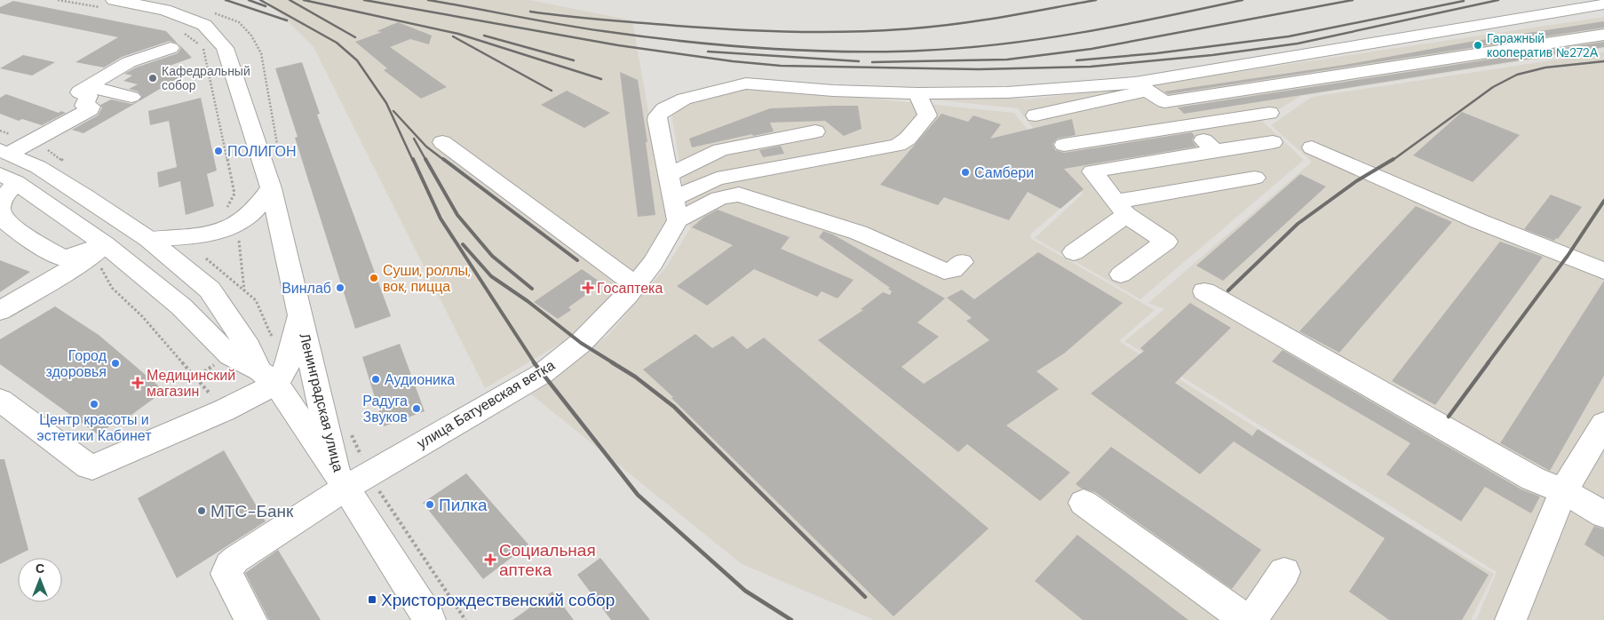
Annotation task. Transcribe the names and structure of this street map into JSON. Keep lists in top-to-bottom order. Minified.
{"streets":{"main road":["Ленинградская улица","улица Батуевская ветка"]},"crossings":[["Ленинградская улица","улица Батуевская ветка"]],"places":{"other":["Гаражный кооператив №272А","Кафедральный собор","ПОЛИГОН","Самбери","Суши, роллы, вок, пицца","Винлаб","Город здоровья","Аудионика","Центр красоты и эстетики Кабинет","Радуга Звуков","Пилка","МТС-Банк"],"health":["Госаптека","Медицинский магазин","Социальная аптека"],"transit":["Христорождественский собор"]},"north":"top"}
